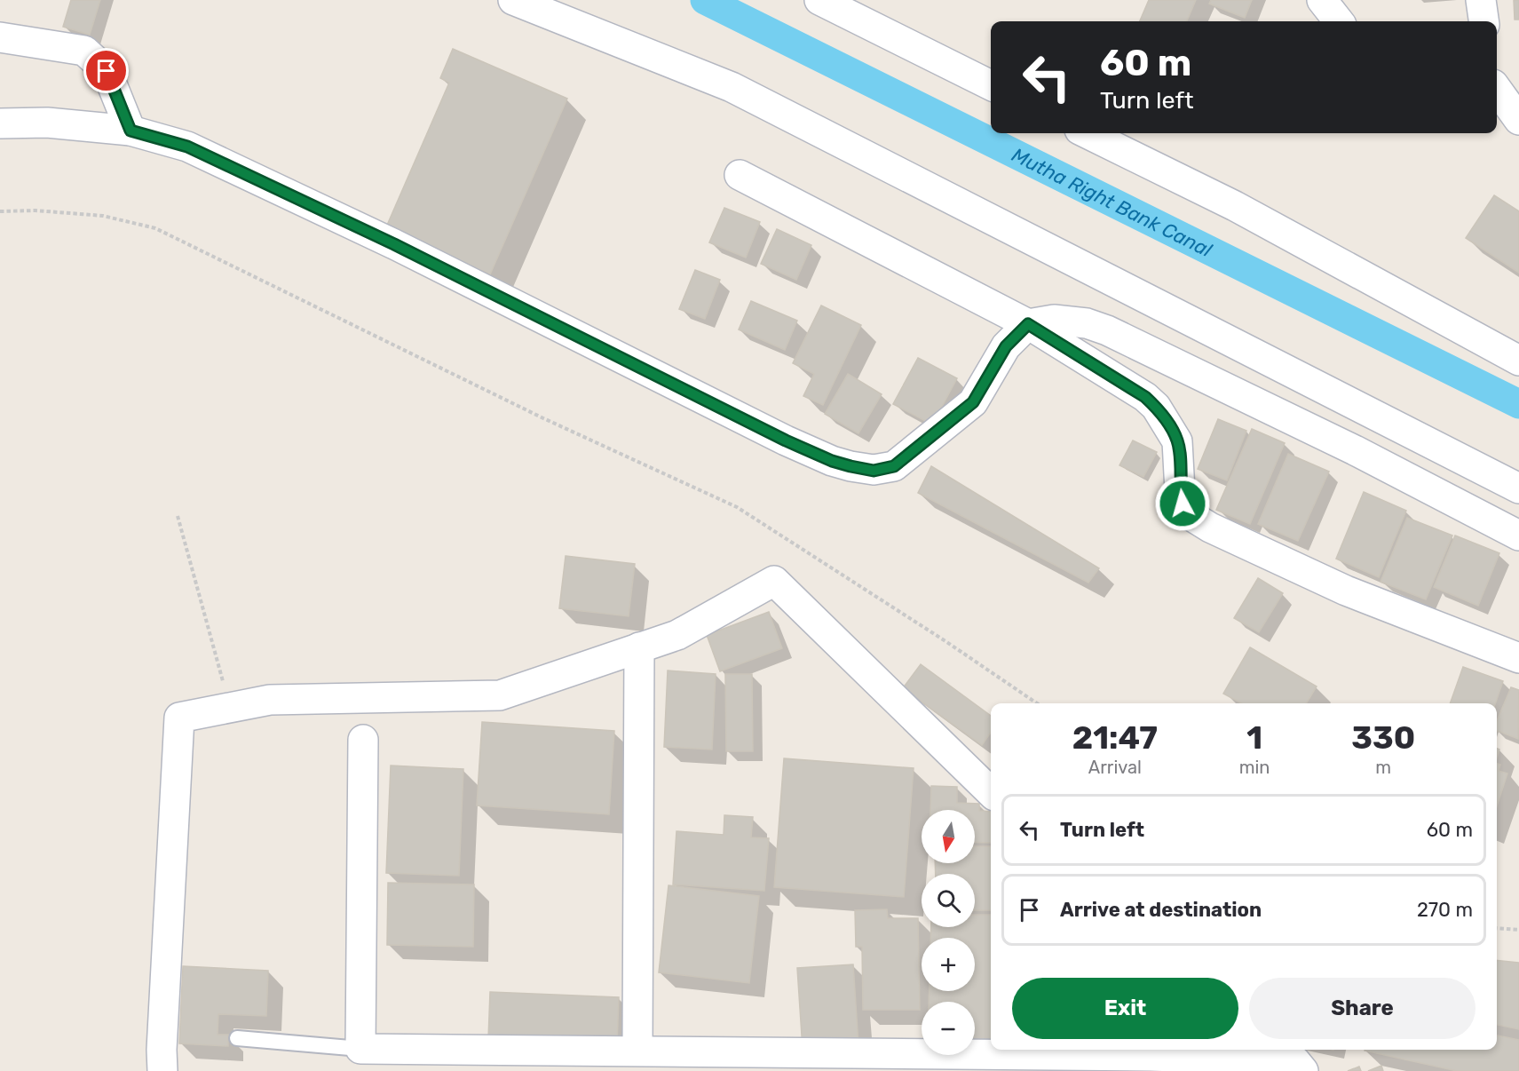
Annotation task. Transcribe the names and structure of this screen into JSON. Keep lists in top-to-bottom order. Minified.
{"water":["Mutha Right Bank Canal"],"north":"bottom","page":{"turn":["60 m","Turn left"],"eta":["21:47","Arrival","1","min","330","m"],"list":[{"name":"Turn left","value":"60 m"},{"name":"Arrive at destination","value":"270 m"}],"map_buttons":["+","−"],"buttons":["Exit","Share"]}}
